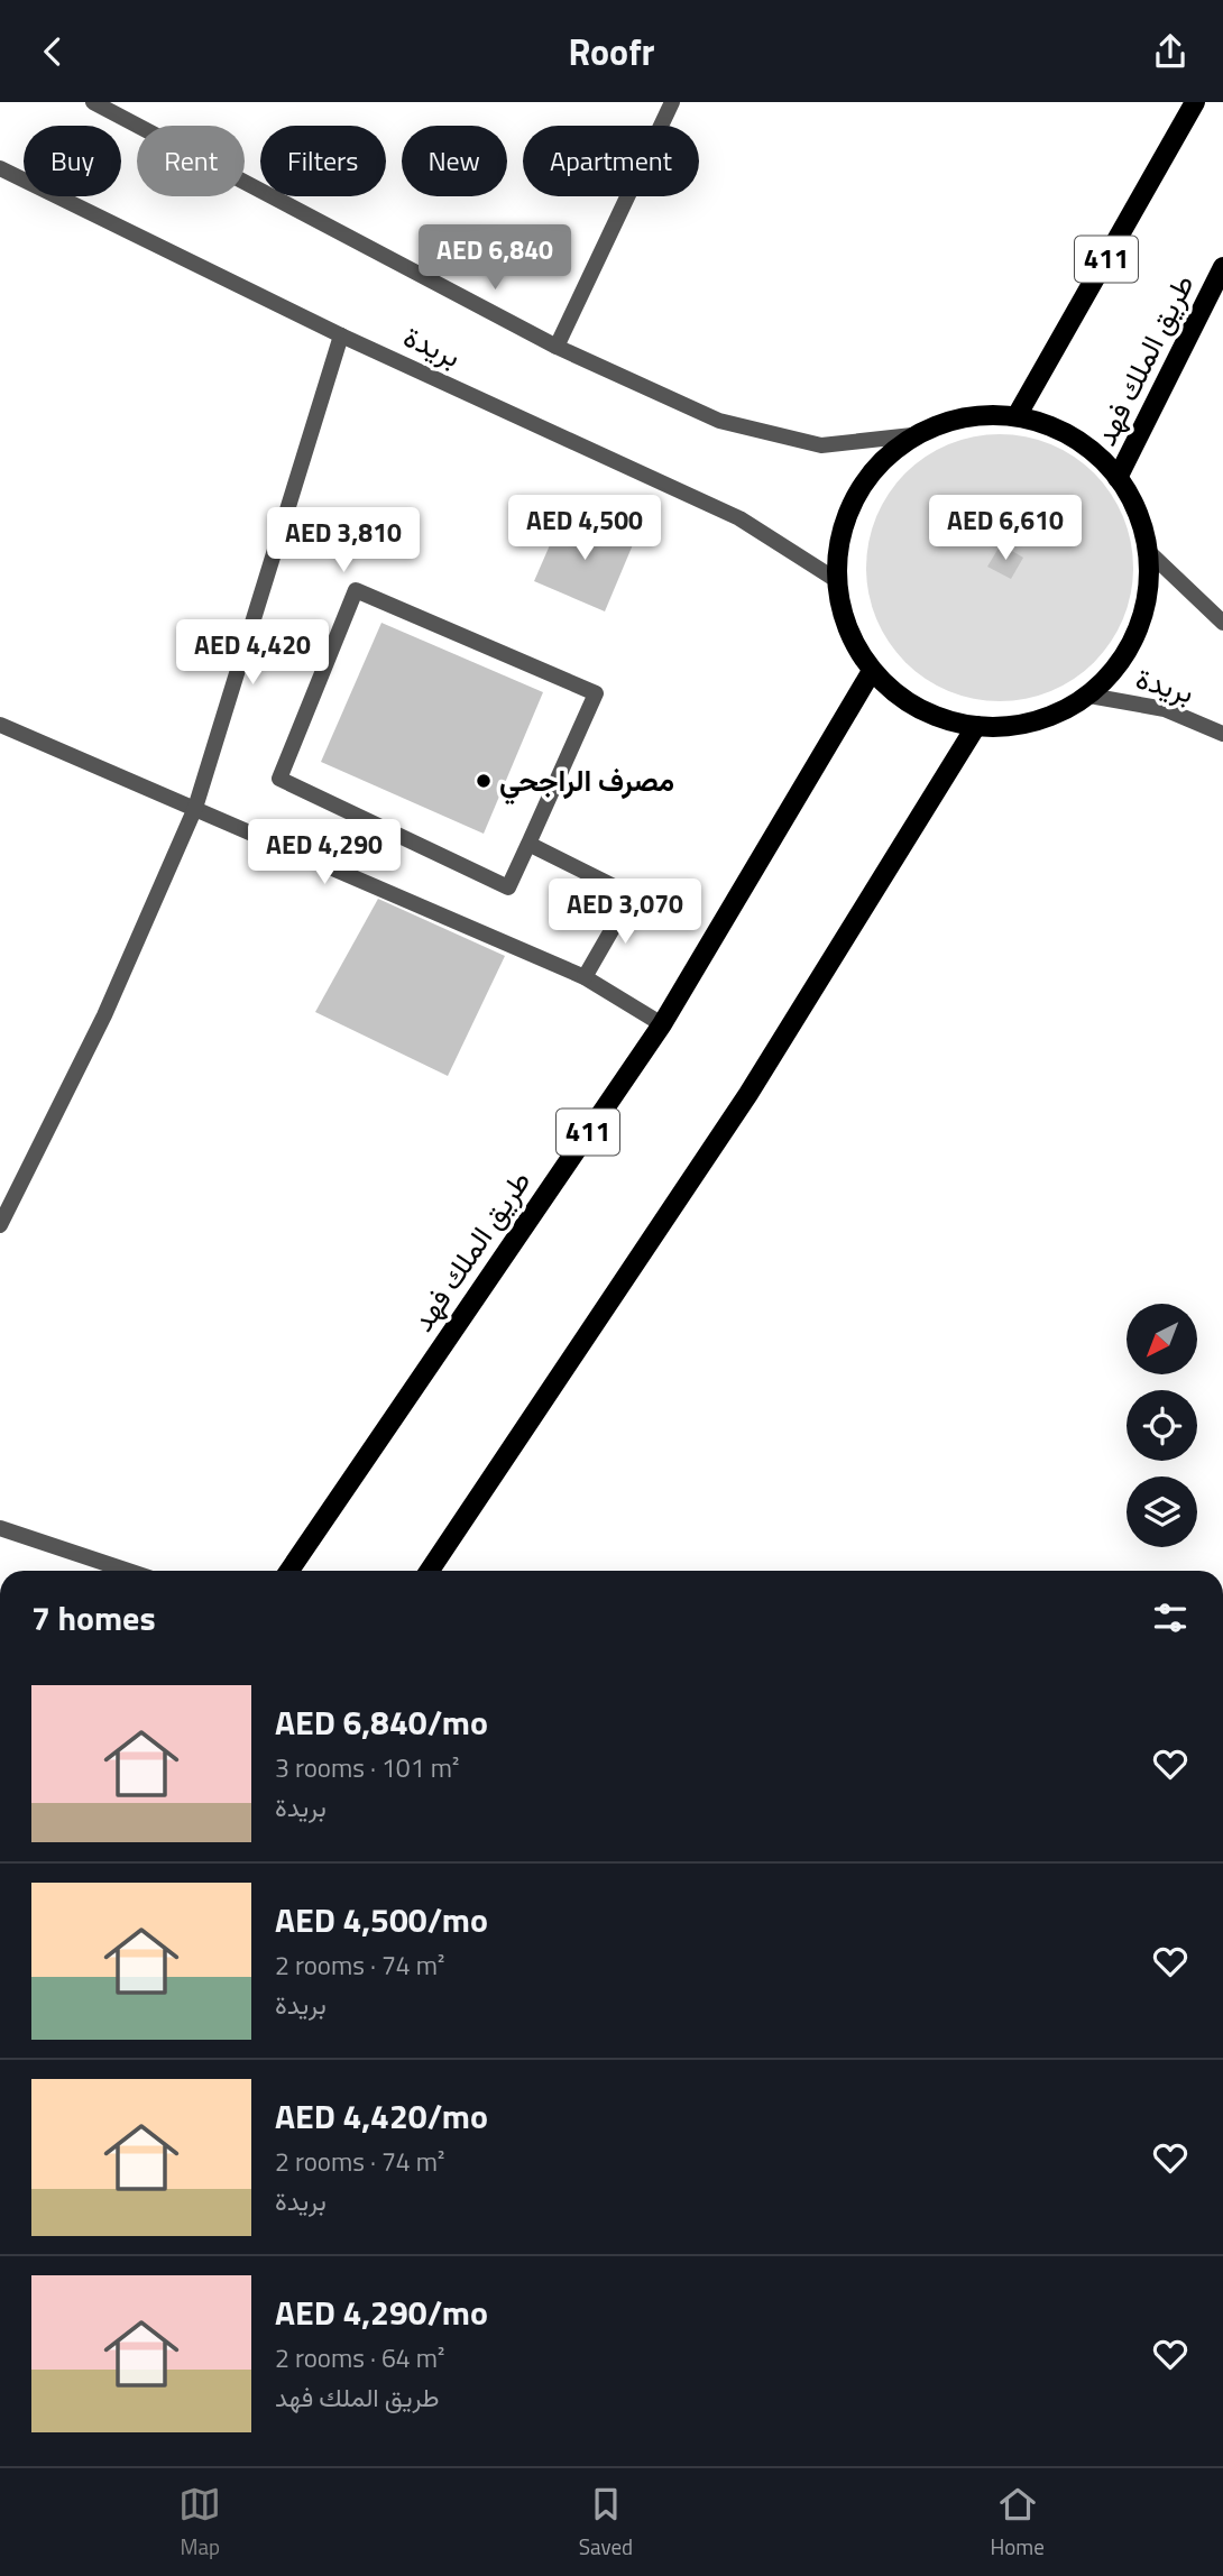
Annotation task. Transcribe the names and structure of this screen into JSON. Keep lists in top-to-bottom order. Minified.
{"streets":{"main road":["411","طريق الملك فهد"],"street":["بريدة"]},"places":["مصرف الراجحي"],"north":"bottom left","page":{"header":"Roofr","chip":["Buy","Rent","Filters","New","Apartment"],"price":["AED 6,840","AED 4,500","AED 6,610","AED 3,810","AED 4,420","AED 4,290","AED 3,070"],"heading":"7 homes","list":[{"name":"AED 6,840/mo","note":"3 rooms · 101 m² · بريدة"},{"name":"AED 4,500/mo","note":"2 rooms · 74 m² · بريدة"},{"name":"AED 4,420/mo","note":"2 rooms · 74 m² · بريدة"},{"name":"AED 4,290/mo","note":"2 rooms · 64 m² · طريق الملك فهد"}],"tabs":["Map","Saved","Home"]}}
